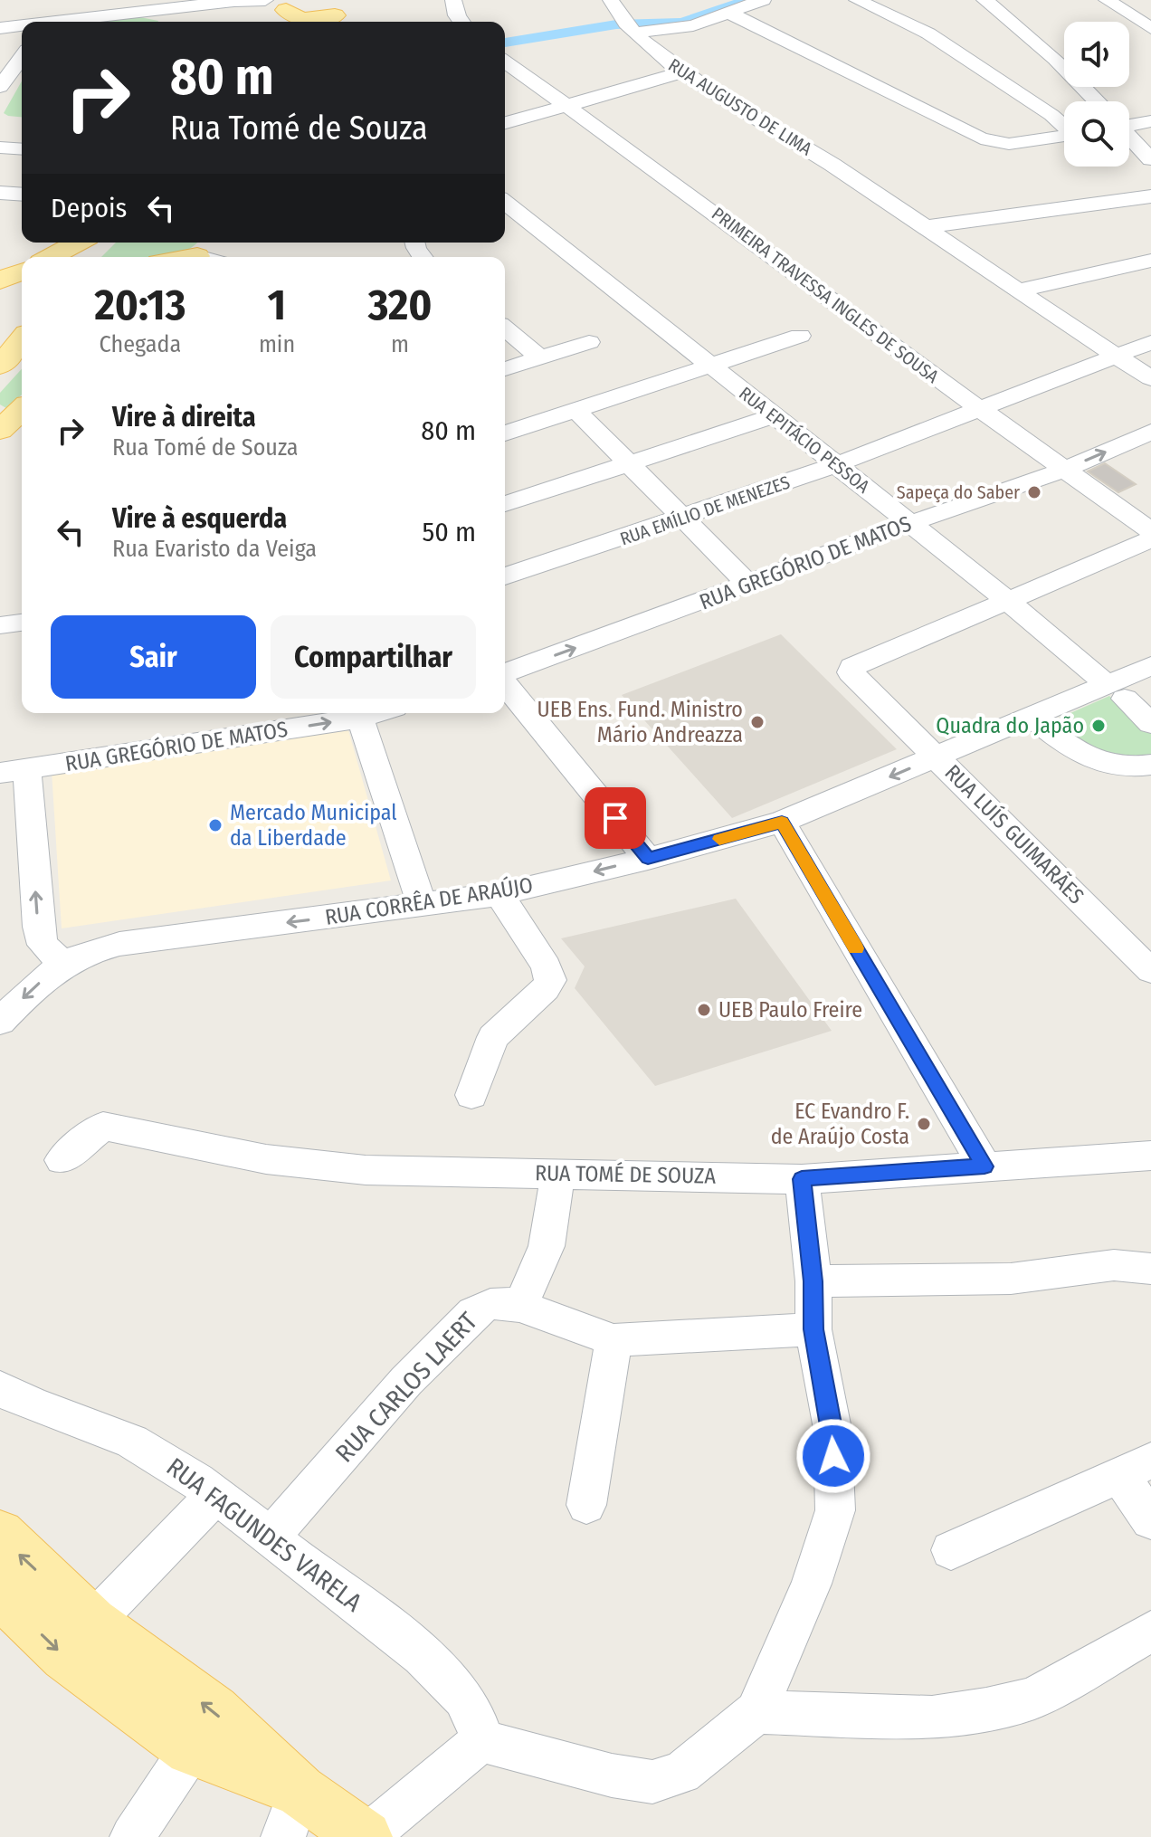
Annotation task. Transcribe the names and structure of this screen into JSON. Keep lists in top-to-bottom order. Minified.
{"streets":{"street":["RUA AUGUSTO DE LIMA","PRIMEIRA TRAVESSA INGLES DE SOUSA","RUA EPITÁCIO PESSOA","RUA EMÍLIO DE MENEZES","RUA GREGÓRIO DE MATOS","RUA LUÍS GUIMARÃES","RUA CORRÊA DE ARAÚJO","RUA TOMÉ DE SOUZA","RUA CARLOS LAERT","RUA FAGUNDES VARELA"]},"crossings":[["RUA AUGUSTO DE LIMA","RUA EMÍLIO DE MENEZES"],["PRIMEIRA TRAVESSA INGLES DE SOUSA","RUA EMÍLIO DE MENEZES"],["PRIMEIRA TRAVESSA INGLES DE SOUSA","RUA GREGÓRIO DE MATOS"],["RUA EPITÁCIO PESSOA","RUA EMÍLIO DE MENEZES"],["RUA EPITÁCIO PESSOA","RUA GREGÓRIO DE MATOS"],["RUA EPITÁCIO PESSOA","RUA LUÍS GUIMARÃES"],["RUA EPITÁCIO PESSOA","RUA CORRÊA DE ARAÚJO"],["RUA LUÍS GUIMARÃES","RUA CORRÊA DE ARAÚJO"],["RUA CARLOS LAERT","RUA FAGUNDES VARELA"]],"one_way":["RUA CORRÊA DE ARAÚJO"],"places":["Sapeça do Saber","UEB Ens. Fund. Ministro Mário Andreazza","Quadra do Japão","Mercado Municipal da Liberdade","UEB Paulo Freire","EC Evandro F. de Araújo Costa"],"page":{"turn":["80 m","Rua Tomé de Souza"],"then":"Depois","eta":["20:13","Chegada","1","min","320","m"],"list":[{"name":"Vire à direita","note":"Rua Tomé de Souza","value":"80 m"},{"name":"Vire à esquerda","note":"Rua Evaristo da Veiga","value":"50 m"}],"buttons":["Sair","Compartilhar"]}}
